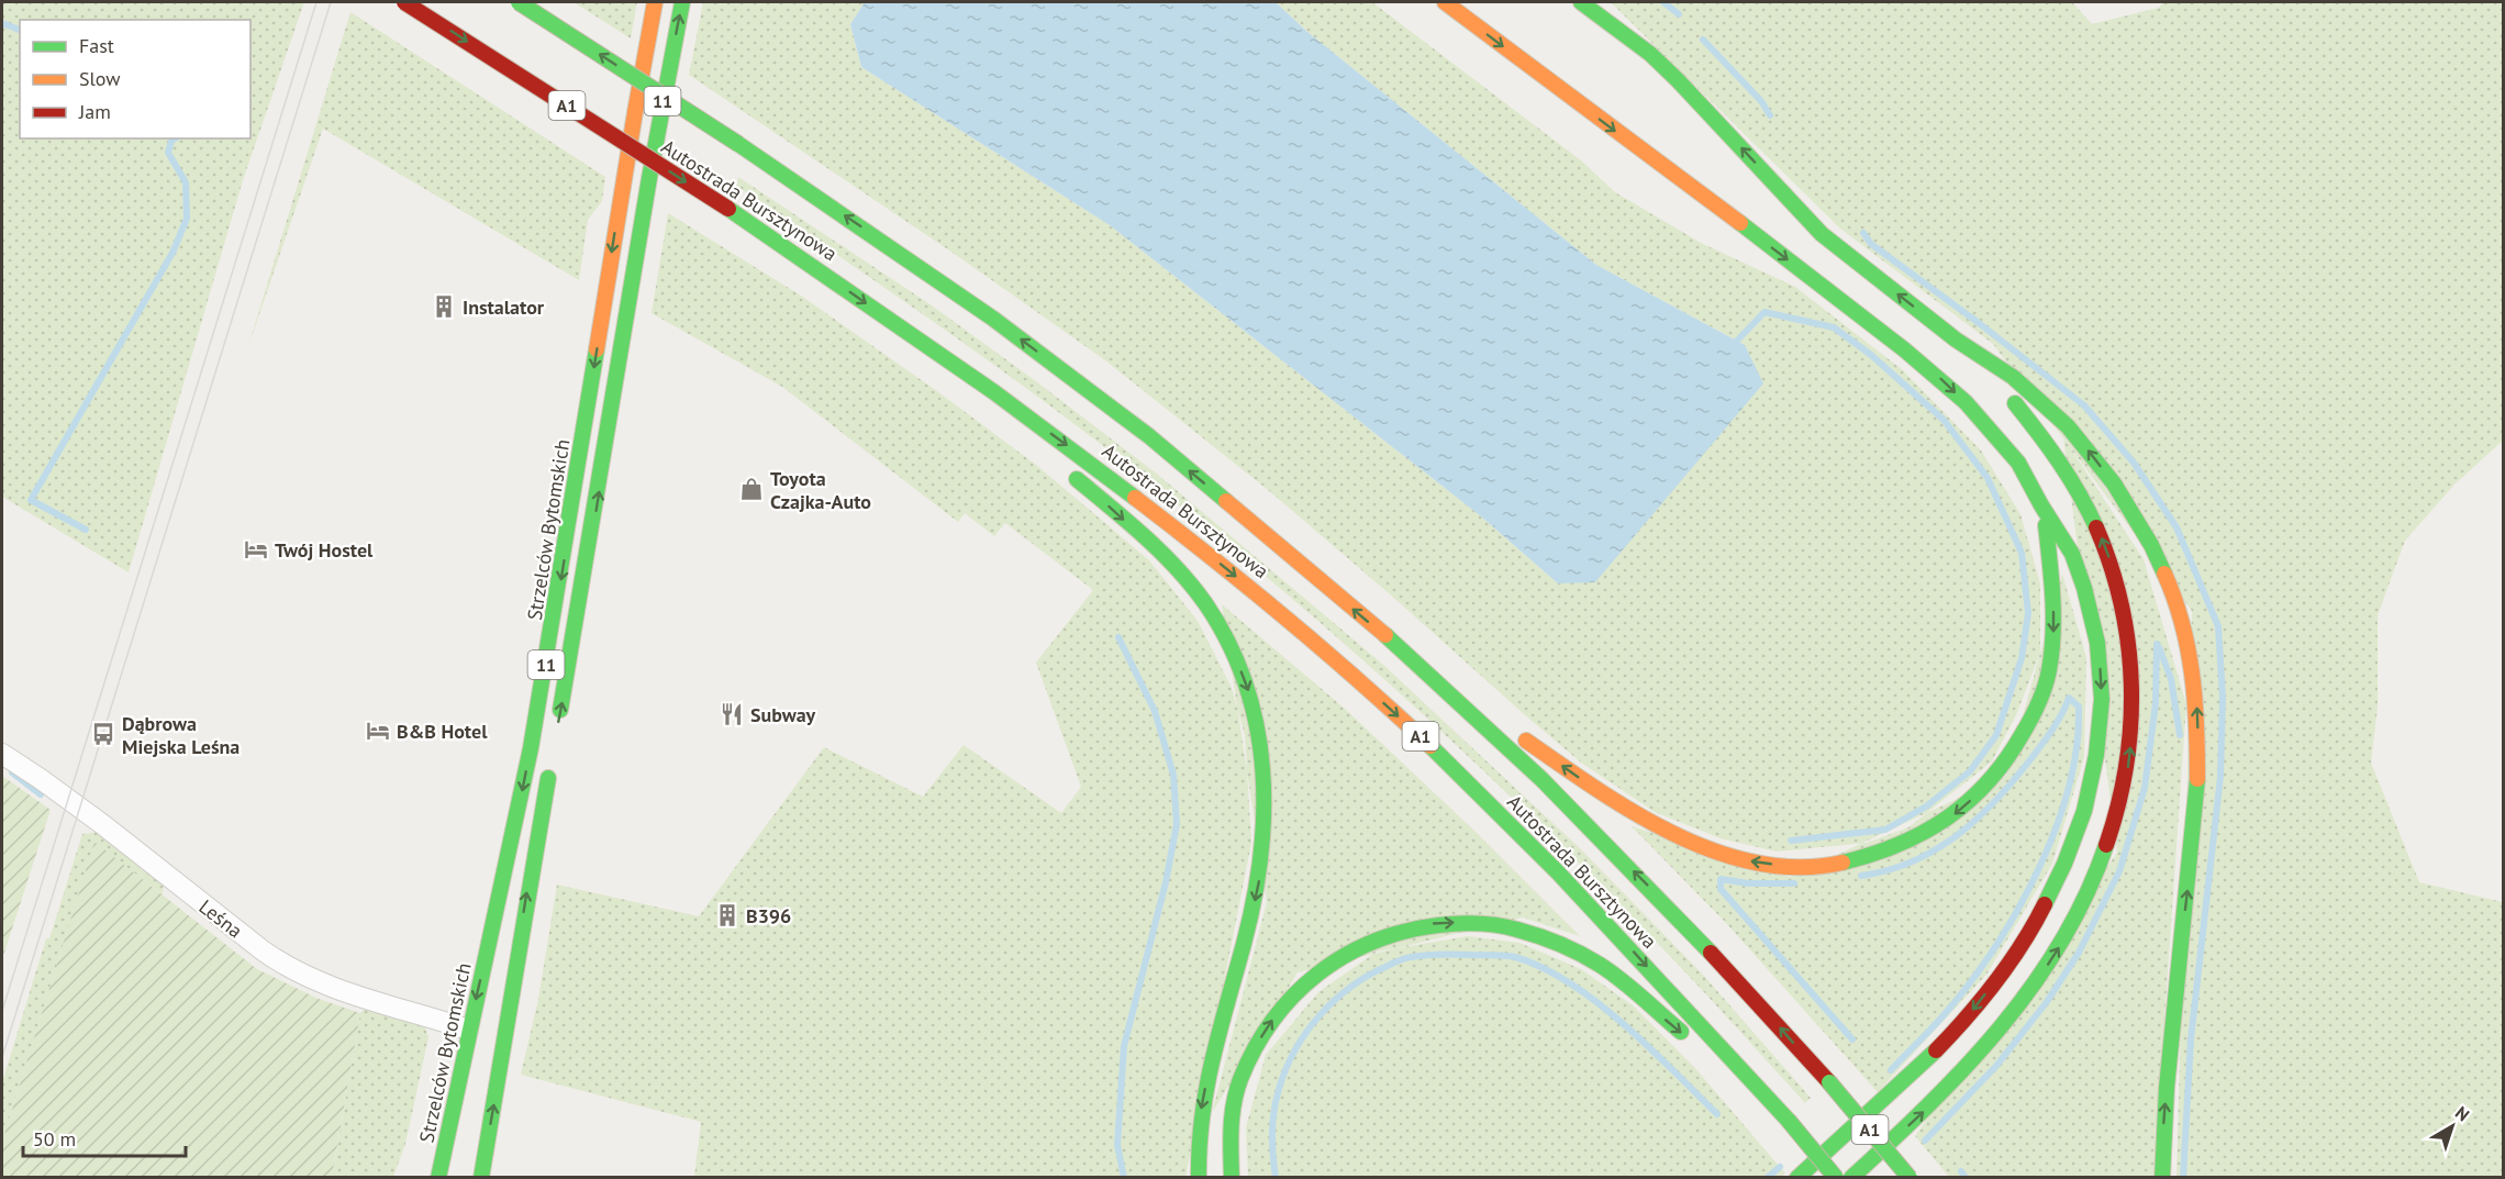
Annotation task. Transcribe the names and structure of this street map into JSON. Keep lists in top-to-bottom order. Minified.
{"streets":{"main road":["11","A1","Autostrada Bursztynowa","Strzelców Bytomskich"],"street":["Leśna"]},"crossings":[["Strzelców Bytomskich","Leśna"]],"places":{"building":["Instalator","B396"],"shop":["Toyota Czajka-Auto"],"hotel":["Twój Hostel","B&B Hotel"],"restaurant":["Subway"],"bus stop":["Dąbrowa Miejska Leśna"]},"legend":["Fast","Slow","Jam"],"scale_bar":"50 m","north":"top right"}
